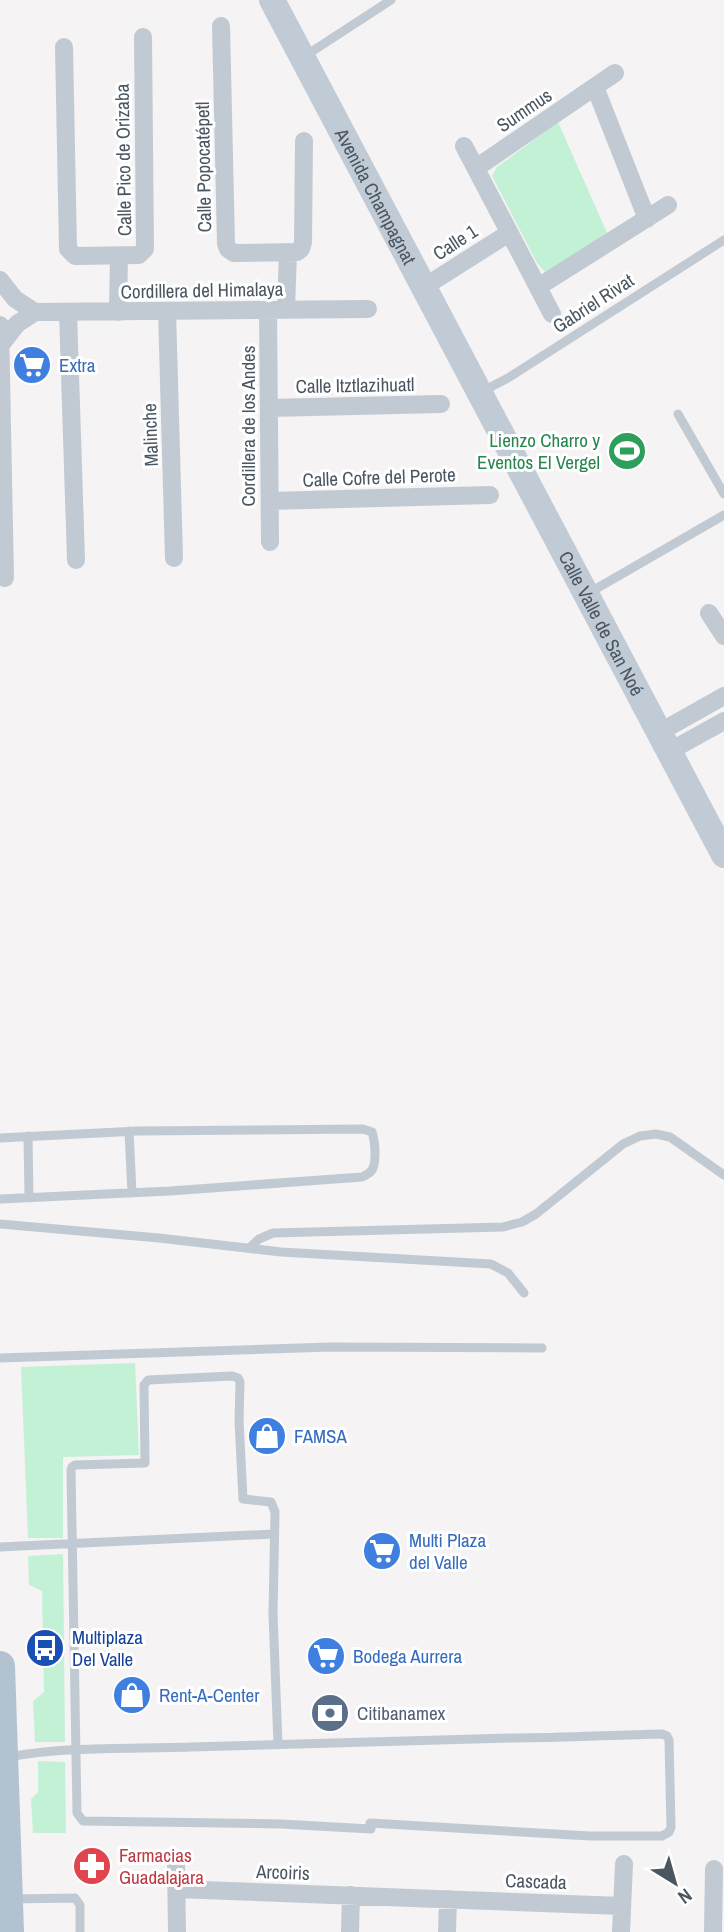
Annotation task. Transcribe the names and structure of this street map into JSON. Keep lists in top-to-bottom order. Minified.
{"streets":{"street":["Summus","Calle Pico de Orizaba","Calle Popocatépetl","Avenida Champagnat","Calle 1","Cordillera del Himalaya","Calle Itztlazihuatl","Cordillera de los Andes","Malinche","Calle Cofre del Perote","Calle Valle de San Noé","Arcoiris","Cascada"],"lane":["Gabriel Rivat"]},"crossings":[["Calle Popocatépetl","Cordillera de los Andes"],["Avenida Champagnat","Calle 1"],["Avenida Champagnat","Gabriel Rivat"],["Avenida Champagnat","Calle Valle de San Noé"],["Cordillera del Himalaya","Cordillera de los Andes"],["Cordillera del Himalaya","Malinche"],["Gabriel Rivat","Calle Valle de San Noé"],["Calle Itztlazihuatl","Cordillera de los Andes"],["Cordillera de los Andes","Calle Cofre del Perote"],["Arcoiris","Cascada"]],"places":{"supermarket":["Extra","Multi Plaza del Valle","Bodega Aurrera"],"sports":["Lienzo Charro y Eventos El Vergel"],"shop":["FAMSA","Rent-A-Center"],"bus stop":["Multiplaza Del Valle"],"bank":["Citibanamex"],"pharmacy":["Farmacias Guadalajara"]},"north":"bottom right"}
